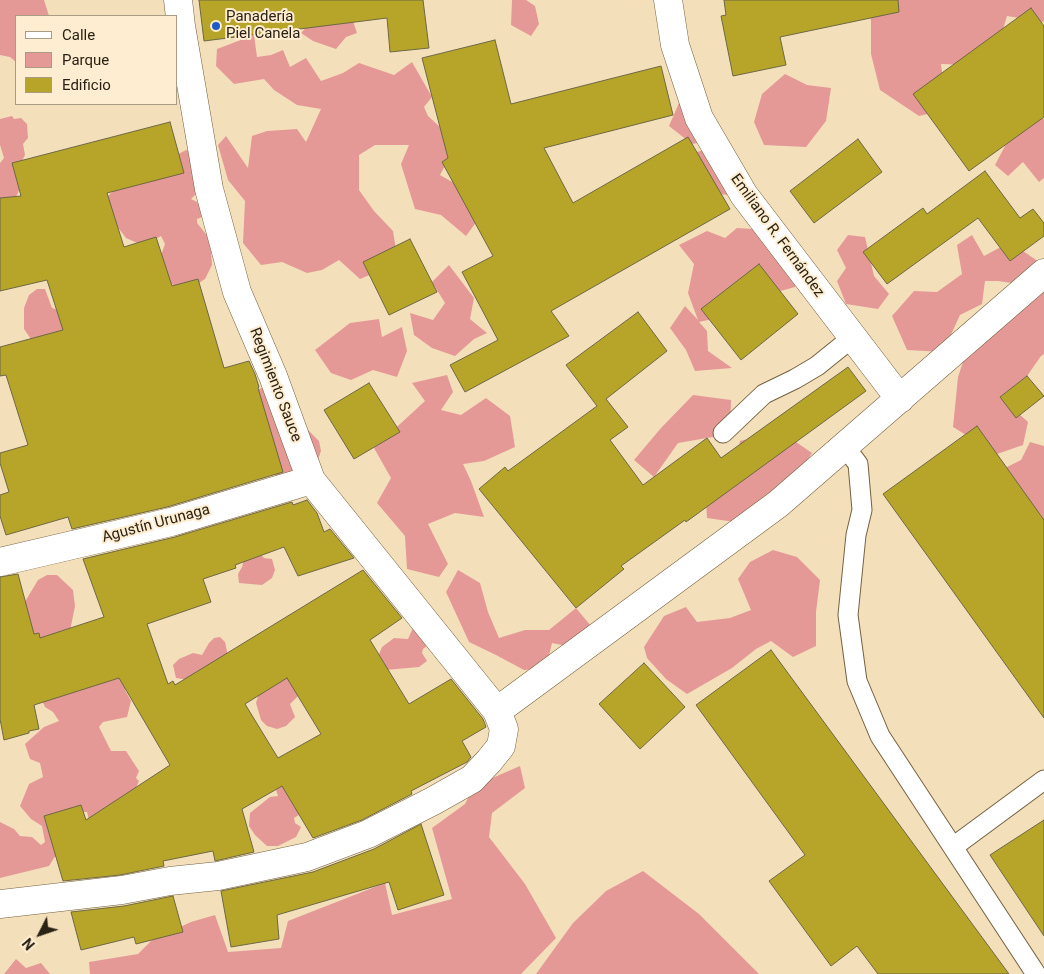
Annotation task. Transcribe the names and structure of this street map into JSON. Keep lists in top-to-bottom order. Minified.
{"streets":{"street":["Emiliano R. Fernández","Regimiento Sauce","Agustín Urunaga"]},"crossings":[["Regimiento Sauce","Agustín Urunaga"]],"places":["Panadería Piel Canela"],"legend":["Calle","Parque","Edificio"],"north":"bottom left"}
